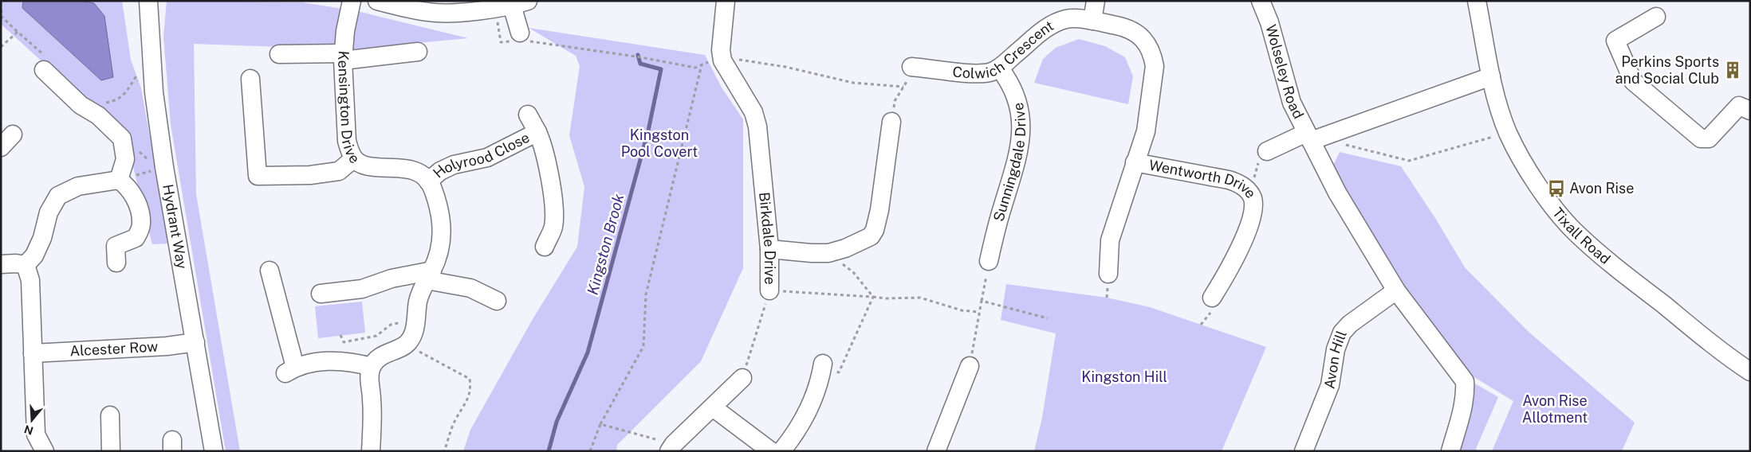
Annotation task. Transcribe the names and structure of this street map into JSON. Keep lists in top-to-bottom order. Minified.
{"streets":{"street":["Colwich Crescent","Wolseley Road","Kensington Drive","Holyrood Close","Sunningdale Drive","Wentworth Drive","Hydrant Way","Tixall Road","Birkdale Drive","Alcester Row","Avon Hill"]},"crossings":[["Colwich Crescent","Sunningdale Drive"],["Colwich Crescent","Wentworth Drive"],["Kensington Drive","Holyrood Close"],["Hydrant Way","Alcester Row"]],"water":["Kingston Brook"],"parks":["Kingston Pool Covert","Kingston Hill","Avon Rise Allotment"],"places":{"building":["Perkins Sports and Social Club"],"bus stop":["Avon Rise"]},"north":"bottom"}
